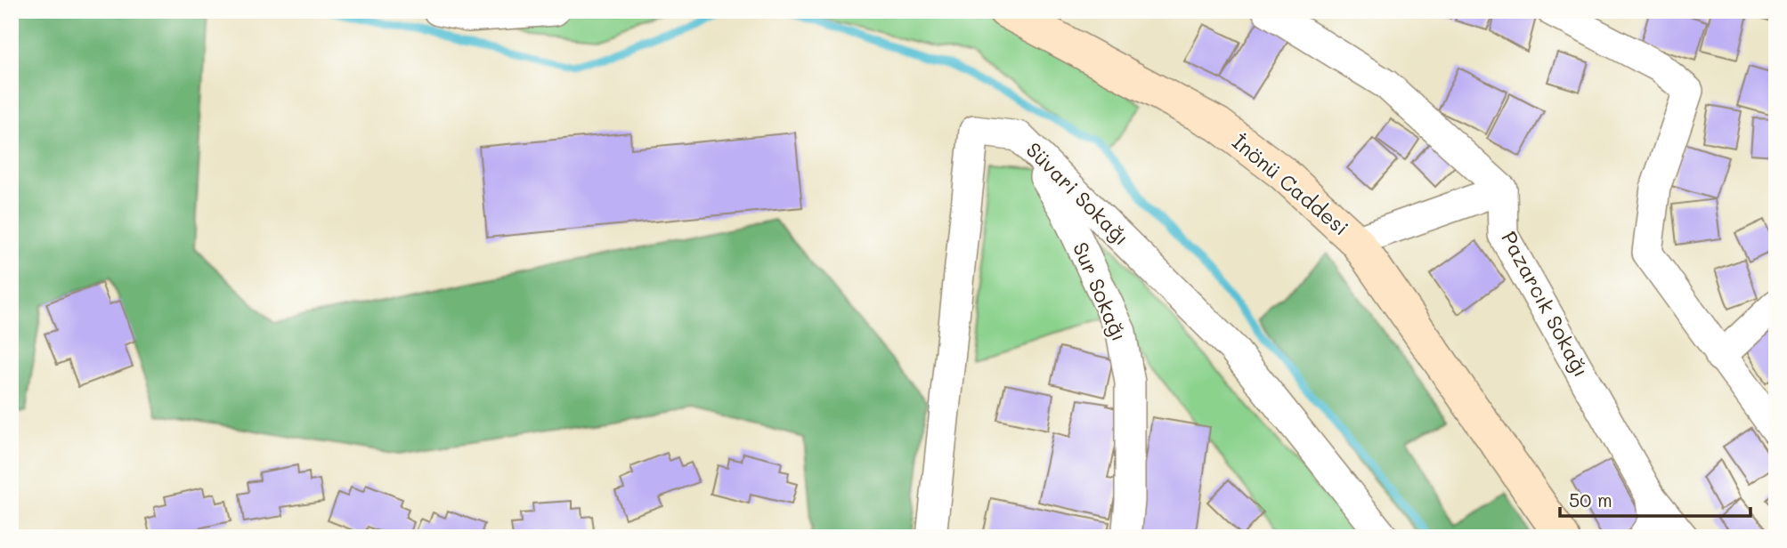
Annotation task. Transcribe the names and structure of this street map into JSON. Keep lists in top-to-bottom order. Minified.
{"streets":{"street":["İnönü Caddesi","Süvari Sokağı","Sur Sokağı","Pazarcık Sokağı"]},"crossings":[["Süvari Sokağı","Sur Sokağı"]],"scale_bar":"50 m"}
